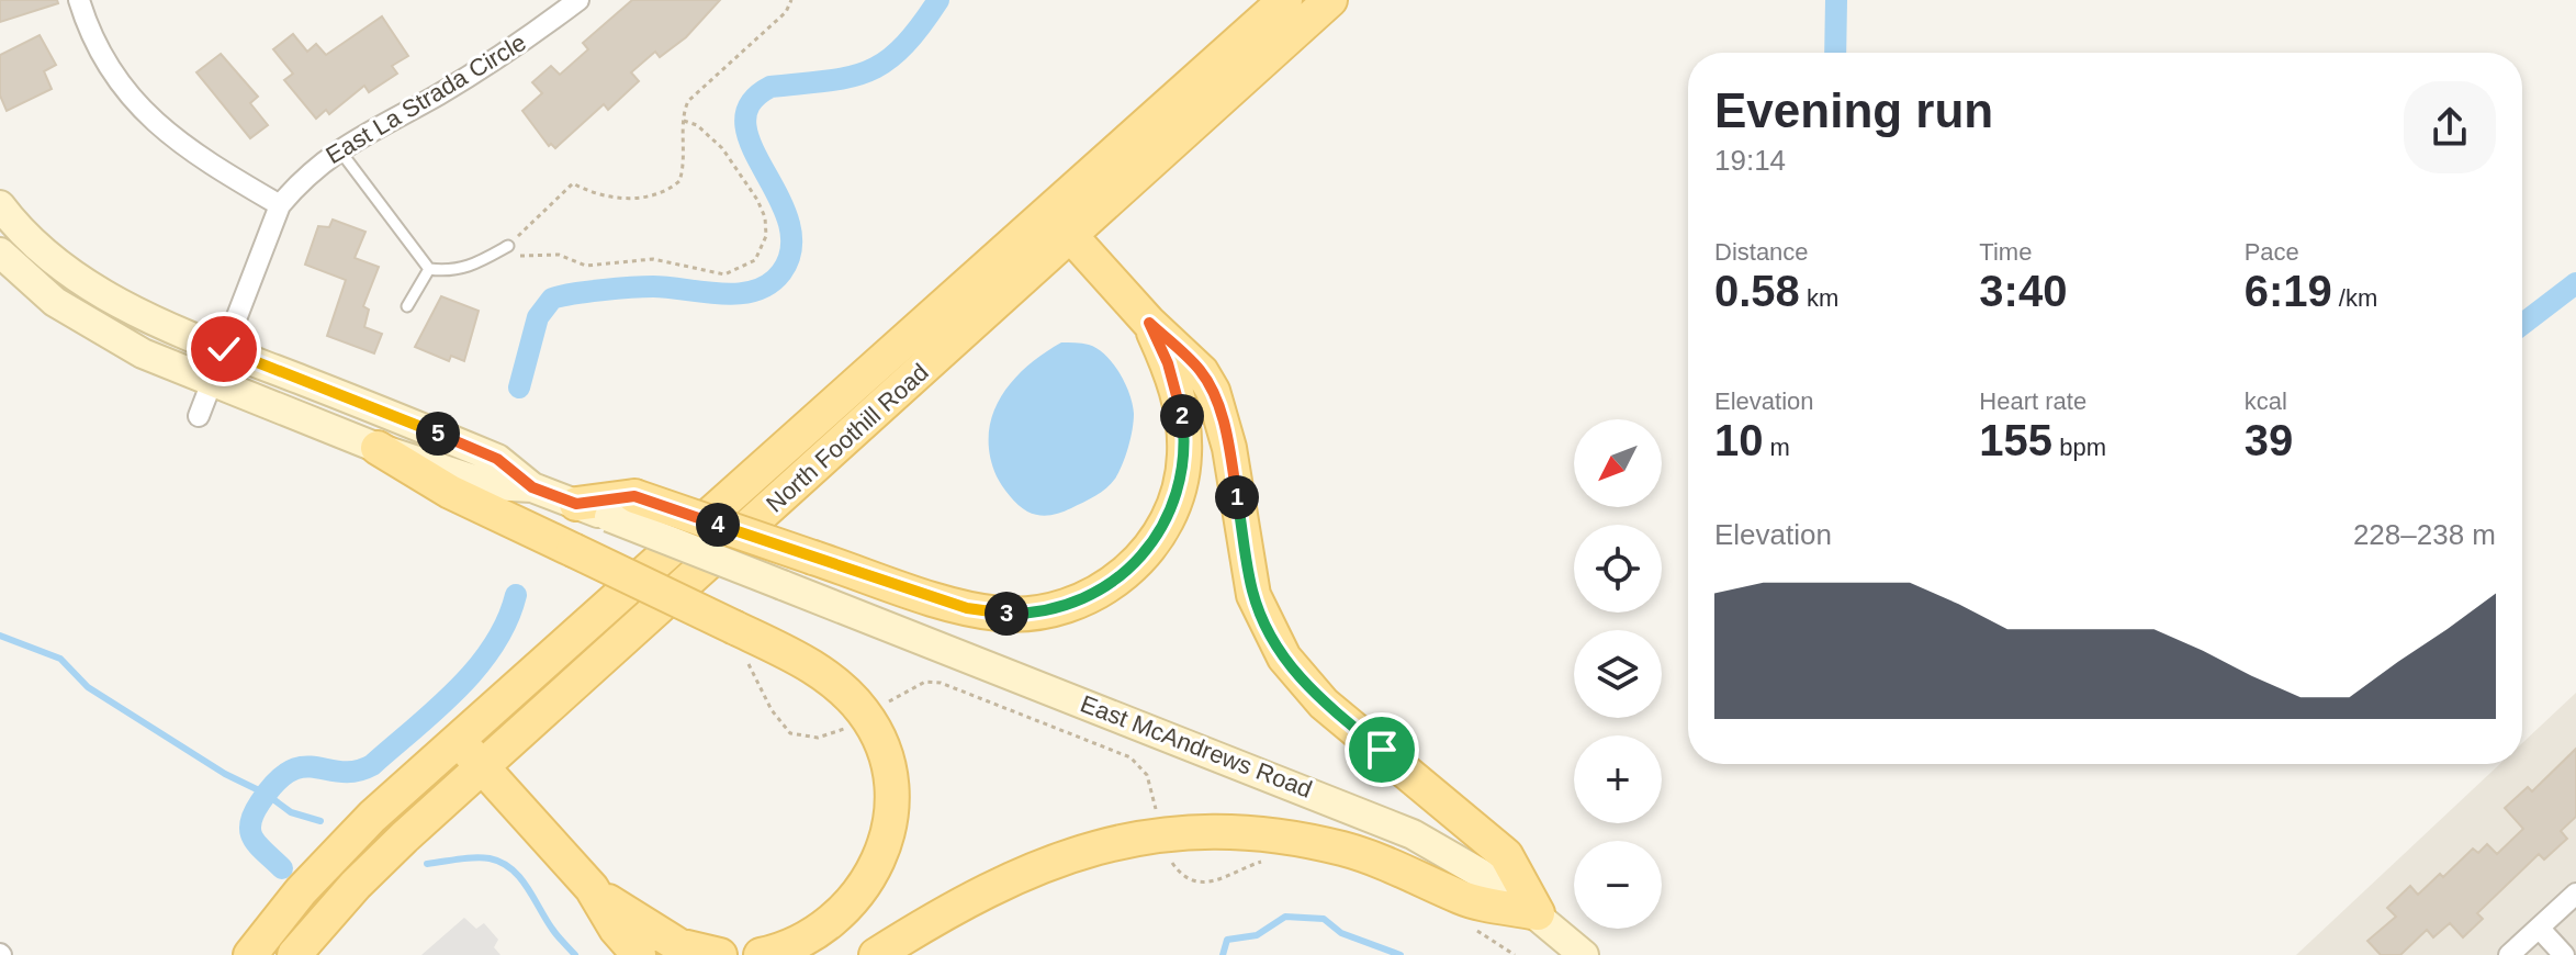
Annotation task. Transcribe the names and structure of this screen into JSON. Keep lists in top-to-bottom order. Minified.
{"streets":{"main road":["North Foothill Road","East McAndrews Road"],"street":["East La Strada Circle"]},"north":"bottom left","page":{"heading":["Evening run","19:14"],"stats":[["Distance","0.58 km"],["Time","3:40"],["Pace","6:19 /km"],["Elevation","10 m"],["Heart rate","155 bpm"],["kcal","39"]],"pins":["2","5","1","4","3"],"map_buttons":["+","−"],"chart":["Elevation","228–238 m"]}}
